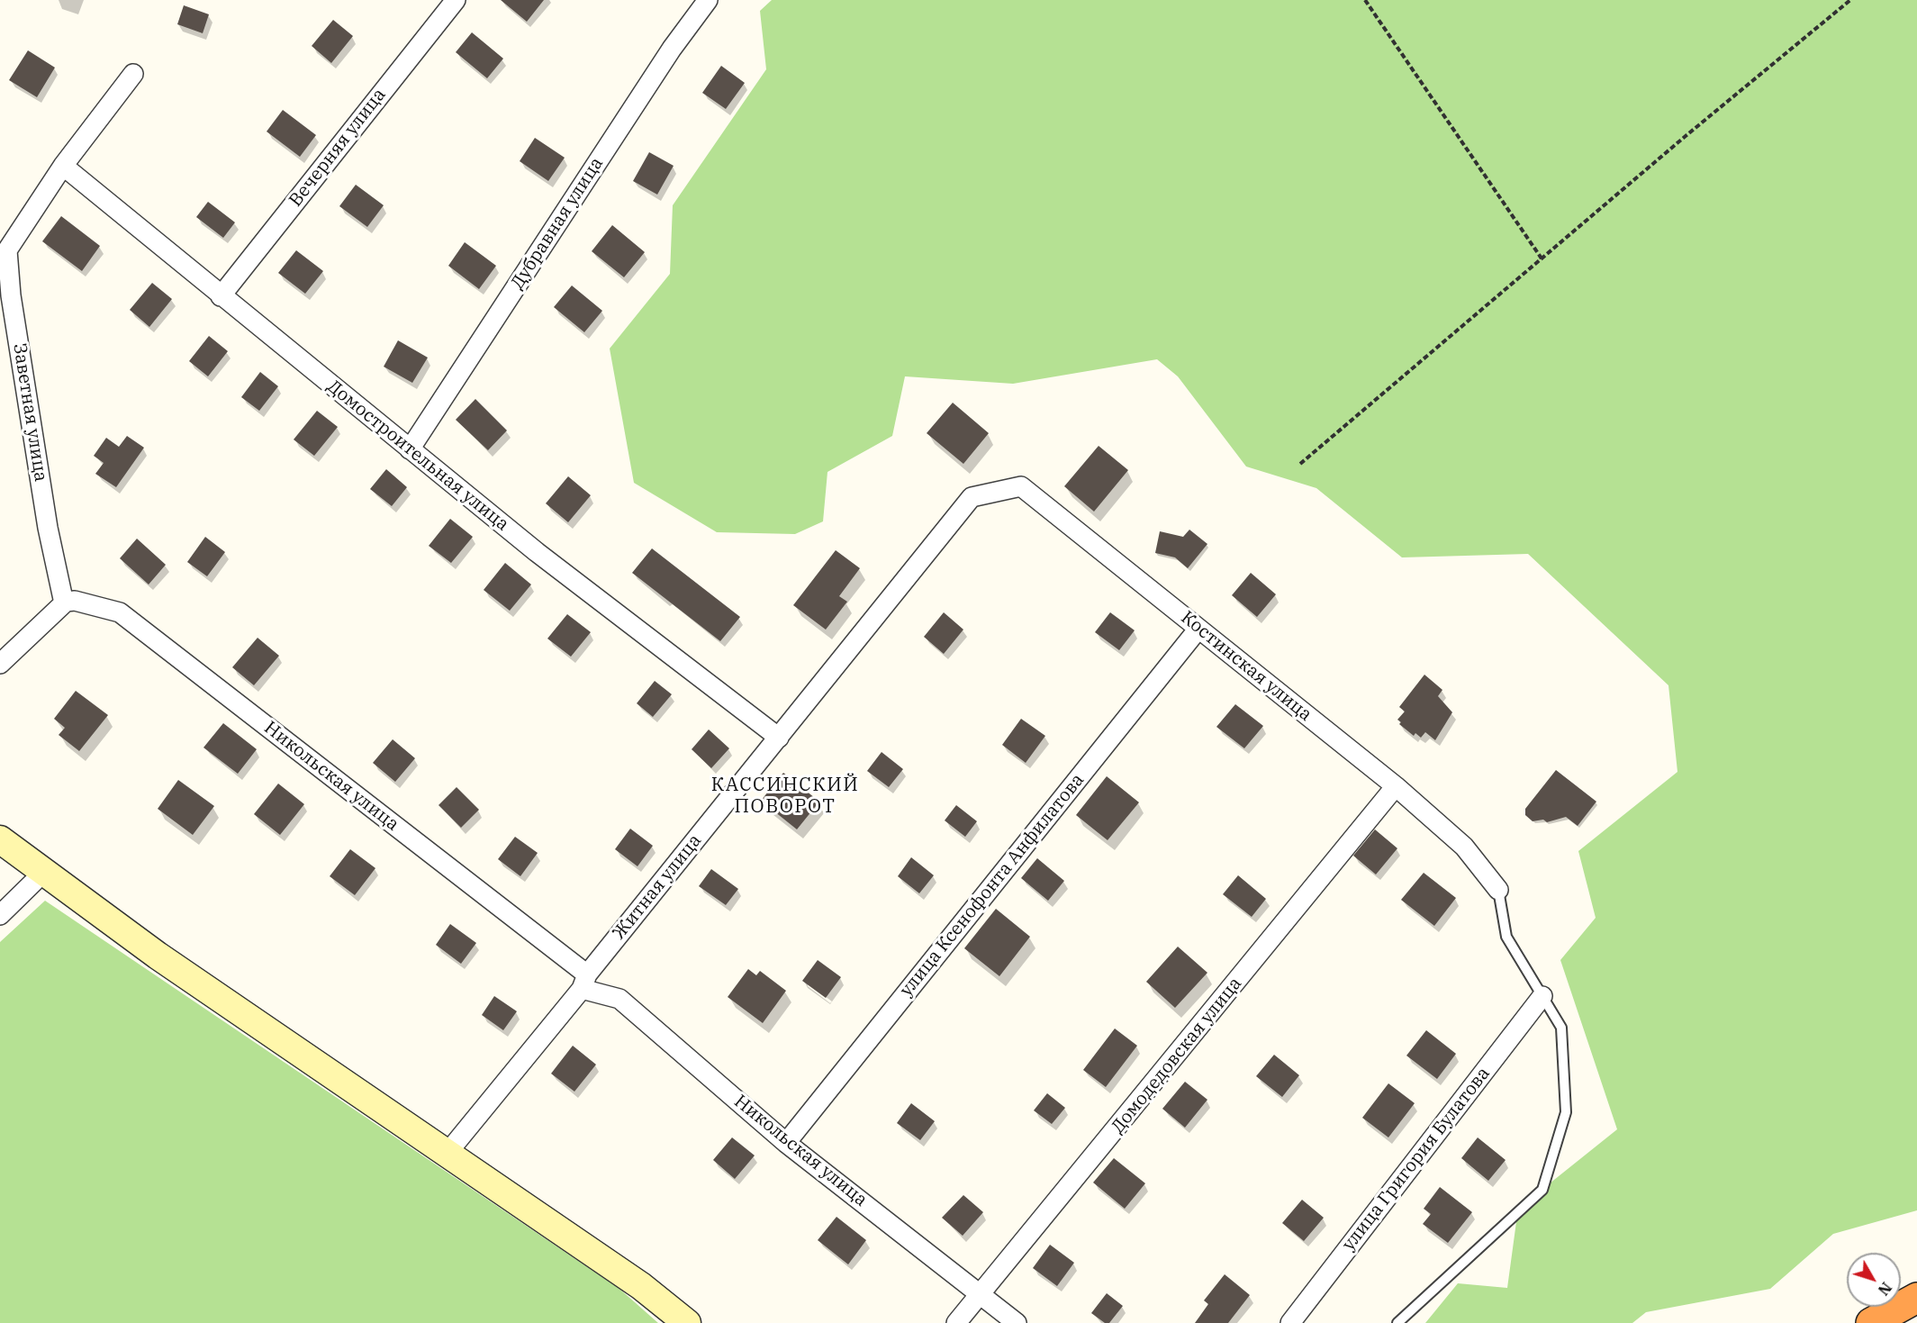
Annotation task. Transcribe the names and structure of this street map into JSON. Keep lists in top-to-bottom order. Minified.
{"streets":{"street":["Вечерняя улица","Дубравная улица","Заветная улица","Домостроительная улица","Костинская улица","Никольская улица","улица Ксенофонта Анфилатова","Житная улица","Домодедовская улица","улица Григория Булатова"]},"crossings":[["Вечерняя улица","Домостроительная улица"],["Дубравная улица","Домостроительная улица"],["Заветная улица","Домостроительная улица"],["Заветная улица","Никольская улица"],["Домостроительная улица","Житная улица"],["Костинская улица","улица Ксенофонта Анфилатова"],["Костинская улица","Житная улица"],["Костинская улица","Домодедовская улица"],["Никольская улица","улица Ксенофонта Анфилатова"],["Никольская улица","Житная улица"],["Никольская улица","Домодедовская улица"]],"districts":["КАССИНСКИЙ ПОВОРОТ"],"north":"bottom right"}
